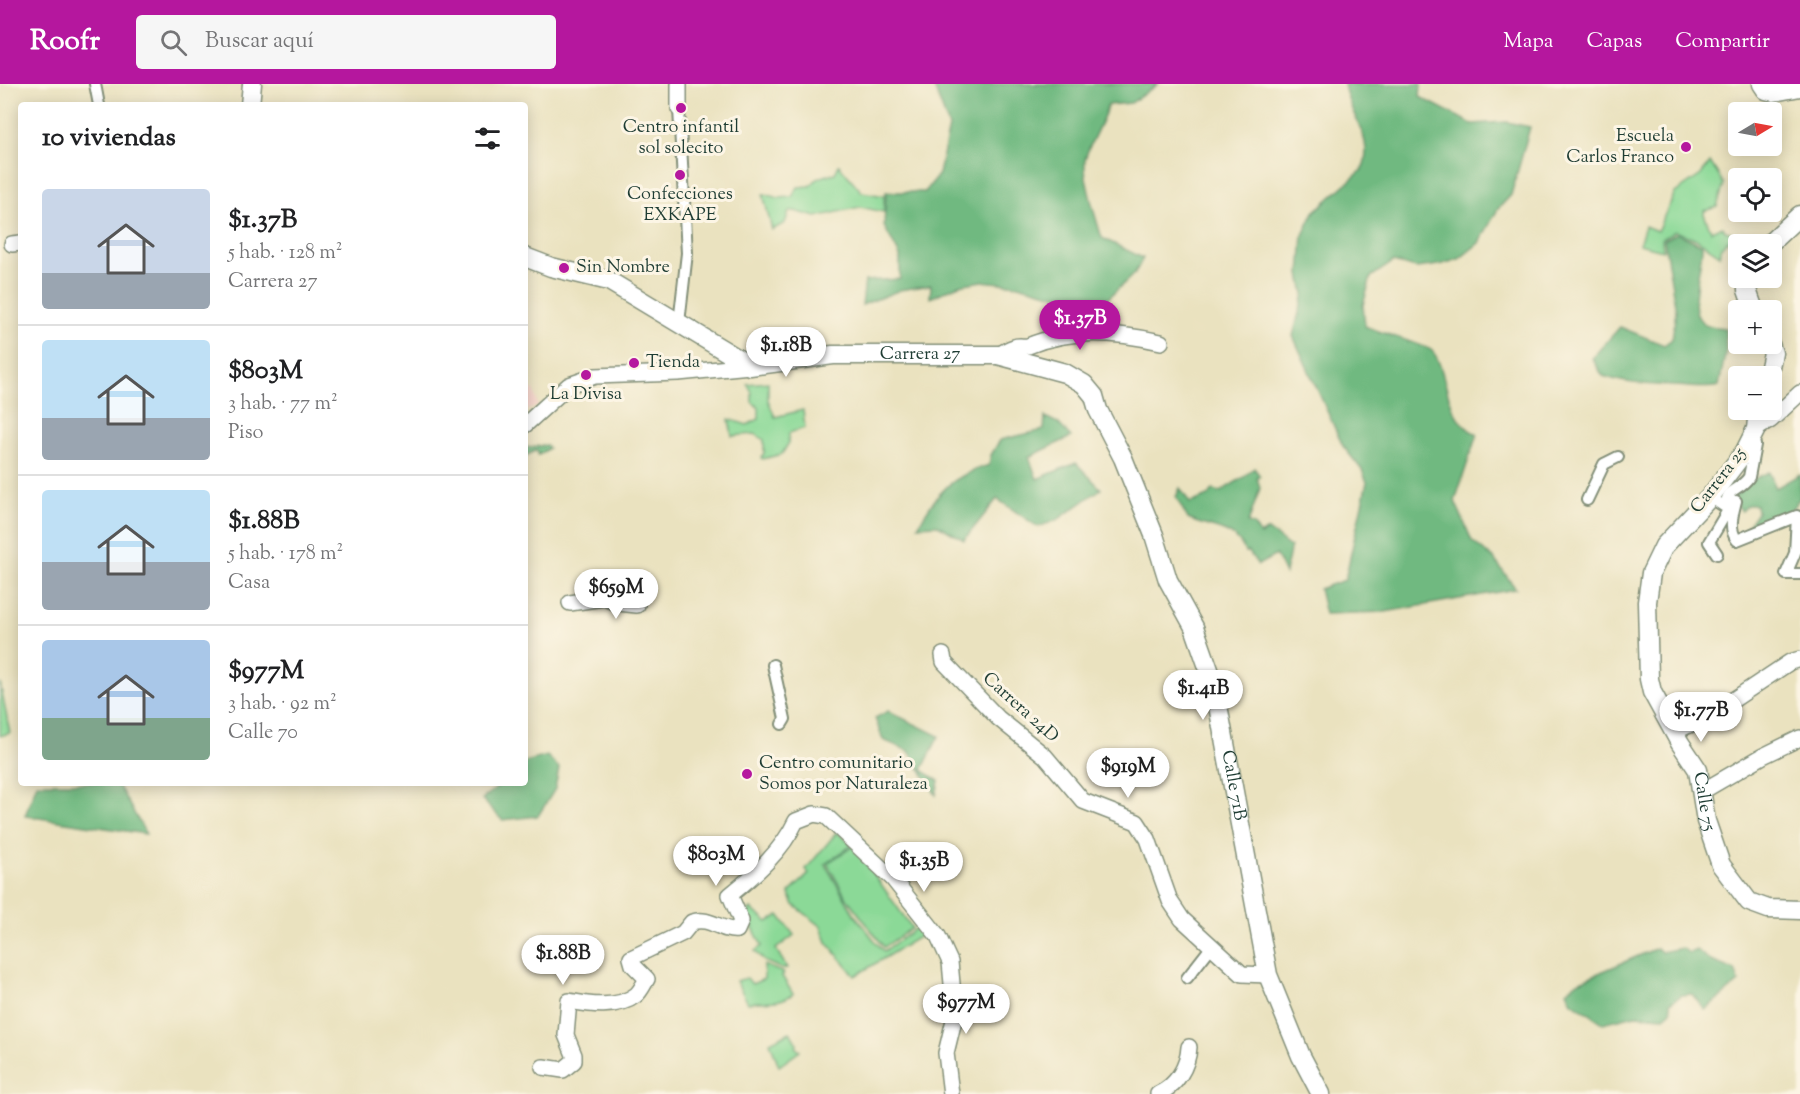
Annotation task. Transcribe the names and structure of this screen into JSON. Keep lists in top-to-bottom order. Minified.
{"streets":{"street":["Carrera 27","Carrera 25","Carrera 24D","Calle 71B","Calle 75"]},"crossings":[["Carrera 27","Calle 71B"],["Carrera 25","Calle 75"],["Carrera 24D","Calle 71B"]],"places":["Centro infantil sol solecito","Escuela Carlos Franco","Confecciones EXKAPE","Sin Nombre","Tienda","La Divisa","Centro comunitario Somos por Naturaleza"],"north":"right","page":{"header":"Roofr","search":"Buscar aquí","nav":["Mapa","Capas","Compartir"],"map_buttons":["+","−"],"heading":"10 viviendas","list":[{"name":"$1.37B","note":"5 hab. · 128 m² · Carrera 27"},{"name":"$803M","note":"3 hab. · 77 m² · Piso"},{"name":"$1.88B","note":"5 hab. · 178 m² · Casa"},{"name":"$977M","note":"3 hab. · 92 m² · Calle 70"}],"price":["$1.37B","$1.18B","$659M","$1.41B","$1.77B","$919M","$803M","$1.35B","$1.88B","$977M"]}}
